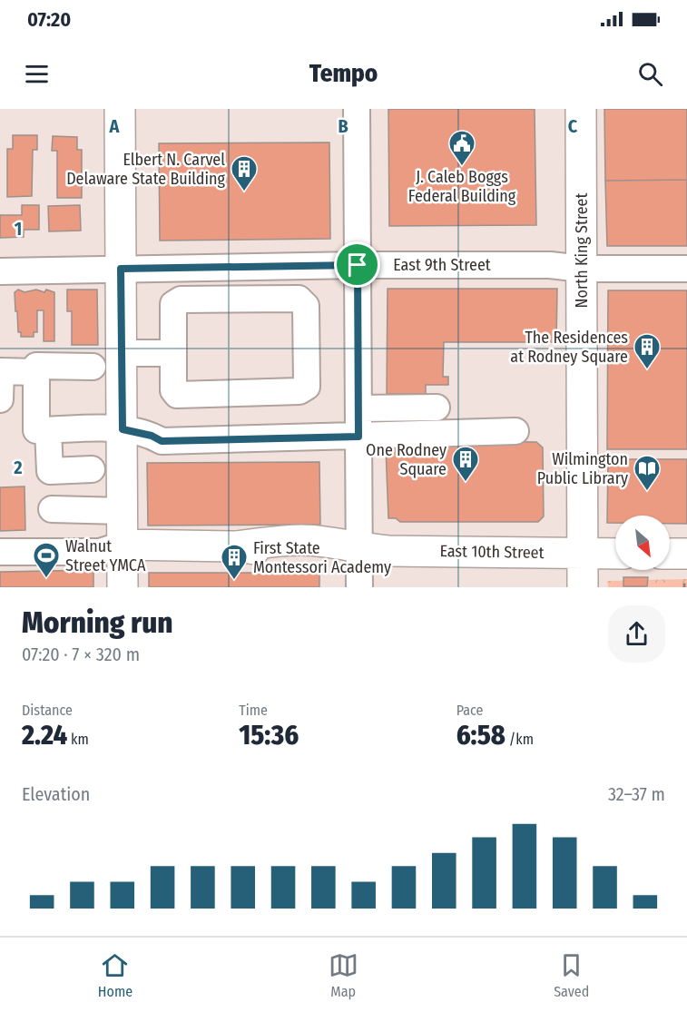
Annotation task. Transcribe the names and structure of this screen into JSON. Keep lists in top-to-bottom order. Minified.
{"streets":{"main road":["North King Street","East 10th Street"],"street":["East 9th Street"]},"crossings":[["North King Street","East 9th Street"],["North King Street","East 10th Street"]],"places":{"public building":["J. Caleb Boggs Federal Building"],"building":["Elbert N. Carvel Delaware State Building","The Residences at Rodney Square","One Rodney Square","First State Montessori Academy"],"library":["Wilmington Public Library"],"sports":["Walnut Street YMCA"]},"north":"bottom right","page":{"status":"07:20","header":"Tempo","heading":["Morning run","07:20 · 7 × 320 m"],"stats":[["Distance","2.24 km"],["Time","15:36"],["Pace","6:58 /km"]],"chart":["Elevation","32–37 m"],"tabs":["Home","Map","Saved"]},"grid":{"columns":["A","B","C"],"rows":["1","2"]}}
